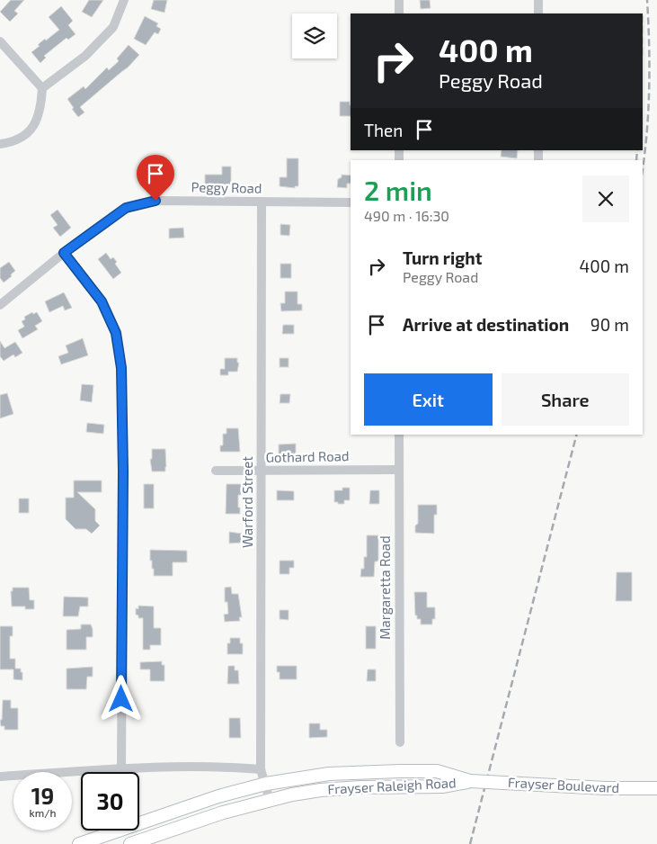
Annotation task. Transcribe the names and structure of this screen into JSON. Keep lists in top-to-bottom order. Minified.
{"streets":{"main road":["Frayser Boulevard","Frayser Raleigh Road"],"street":["Peggy Road","Gothard Road","Warford Street","Margaretta Road"]},"crossings":[["Peggy Road","Warford Street"],["Gothard Road","Warford Street"],["Gothard Road","Margaretta Road"],["Warford Street","Frayser Raleigh Road"],["Frayser Boulevard","Frayser Raleigh Road"]],"page":{"turn":["400 m","Peggy Road"],"then":"Then","heading":["2 min","490 m · 16:30"],"list":[{"name":"Turn right","note":"Peggy Road","value":"400 m"},{"name":"Arrive at destination","value":"90 m"}],"buttons":["Exit","Share"],"speed":"19 km/h","limit":"30"}}
